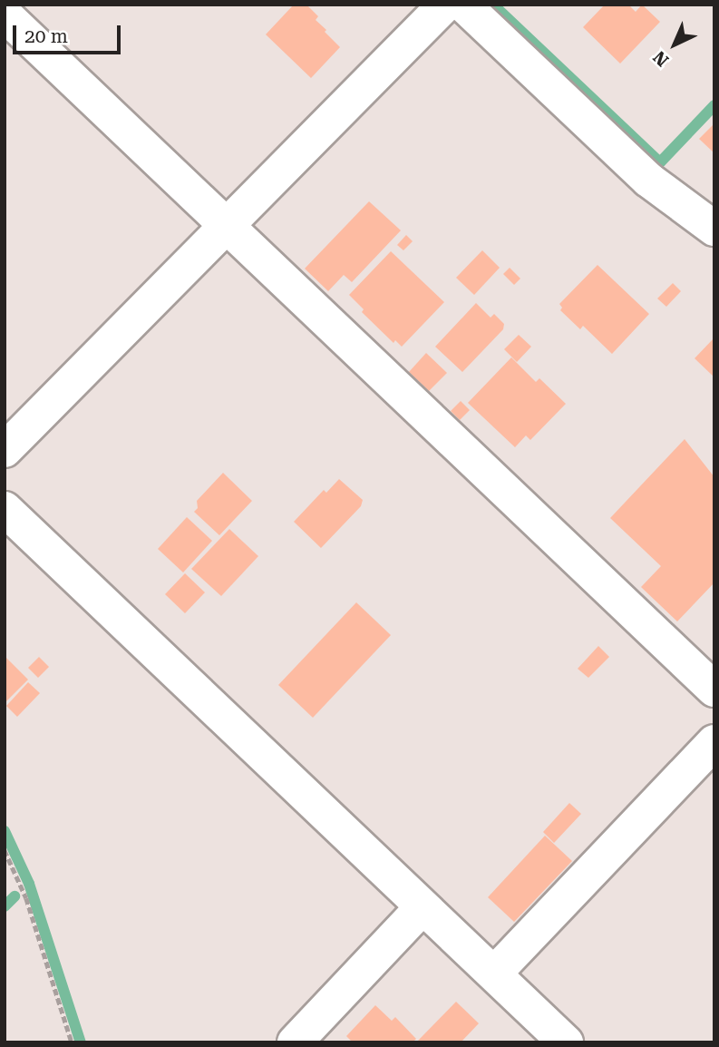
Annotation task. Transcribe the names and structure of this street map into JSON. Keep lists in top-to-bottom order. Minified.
{"scale_bar":"20 m","north":"bottom left"}
